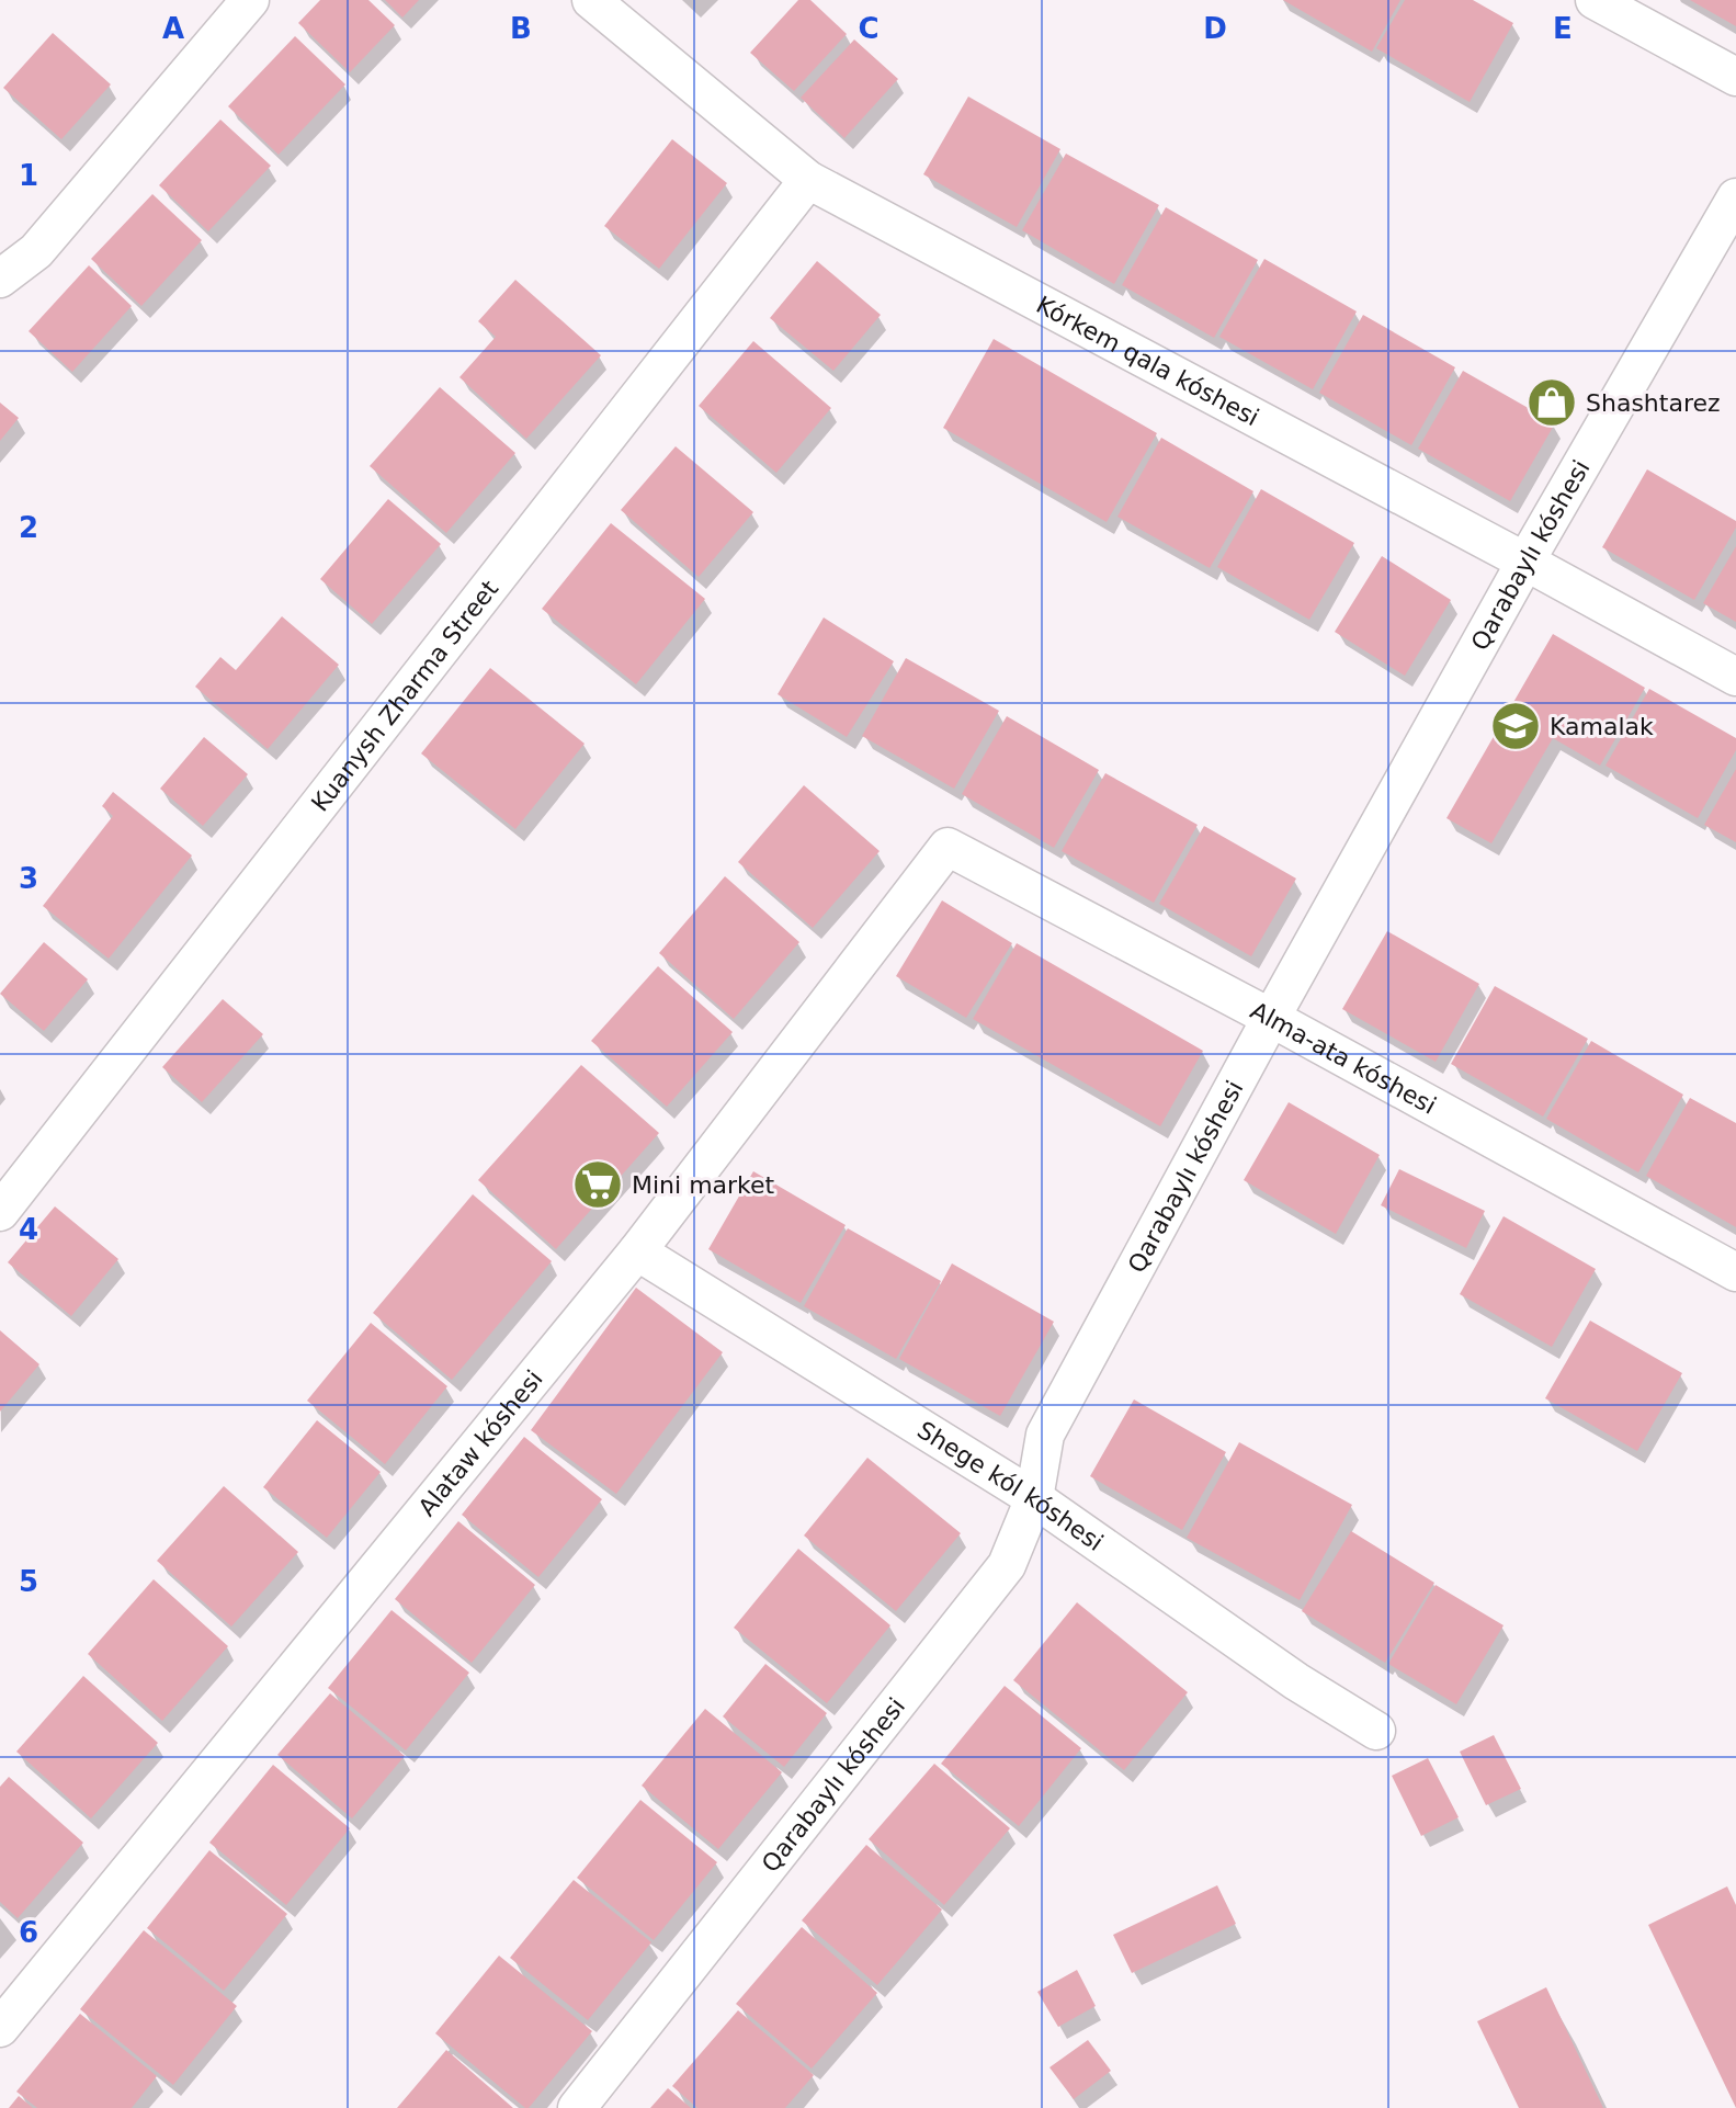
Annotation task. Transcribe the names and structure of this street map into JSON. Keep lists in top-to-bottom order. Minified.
{"streets":{"street":["Kórkem qala kóshesi","Qarabaylı kóshesi","Kuanysh Zharma Street","Alma-ata kóshesi","Alataw kóshesi","Shege kól kóshesi"]},"crossings":[["Kórkem qala kóshesi","Qarabaylı kóshesi"],["Kórkem qala kóshesi","Kuanysh Zharma Street"],["Qarabaylı kóshesi","Alma-ata kóshesi"],["Qarabaylı kóshesi","Shege kól kóshesi"],["Alma-ata kóshesi","Alataw kóshesi"],["Alataw kóshesi","Shege kól kóshesi"]],"places":{"shop":["Shashtarez"],"school or university":["Kamalak"],"supermarket":["Mini market"]},"grid":{"columns":["A","B","C","D","E"],"rows":["1","2","3","4","5","6"]}}
